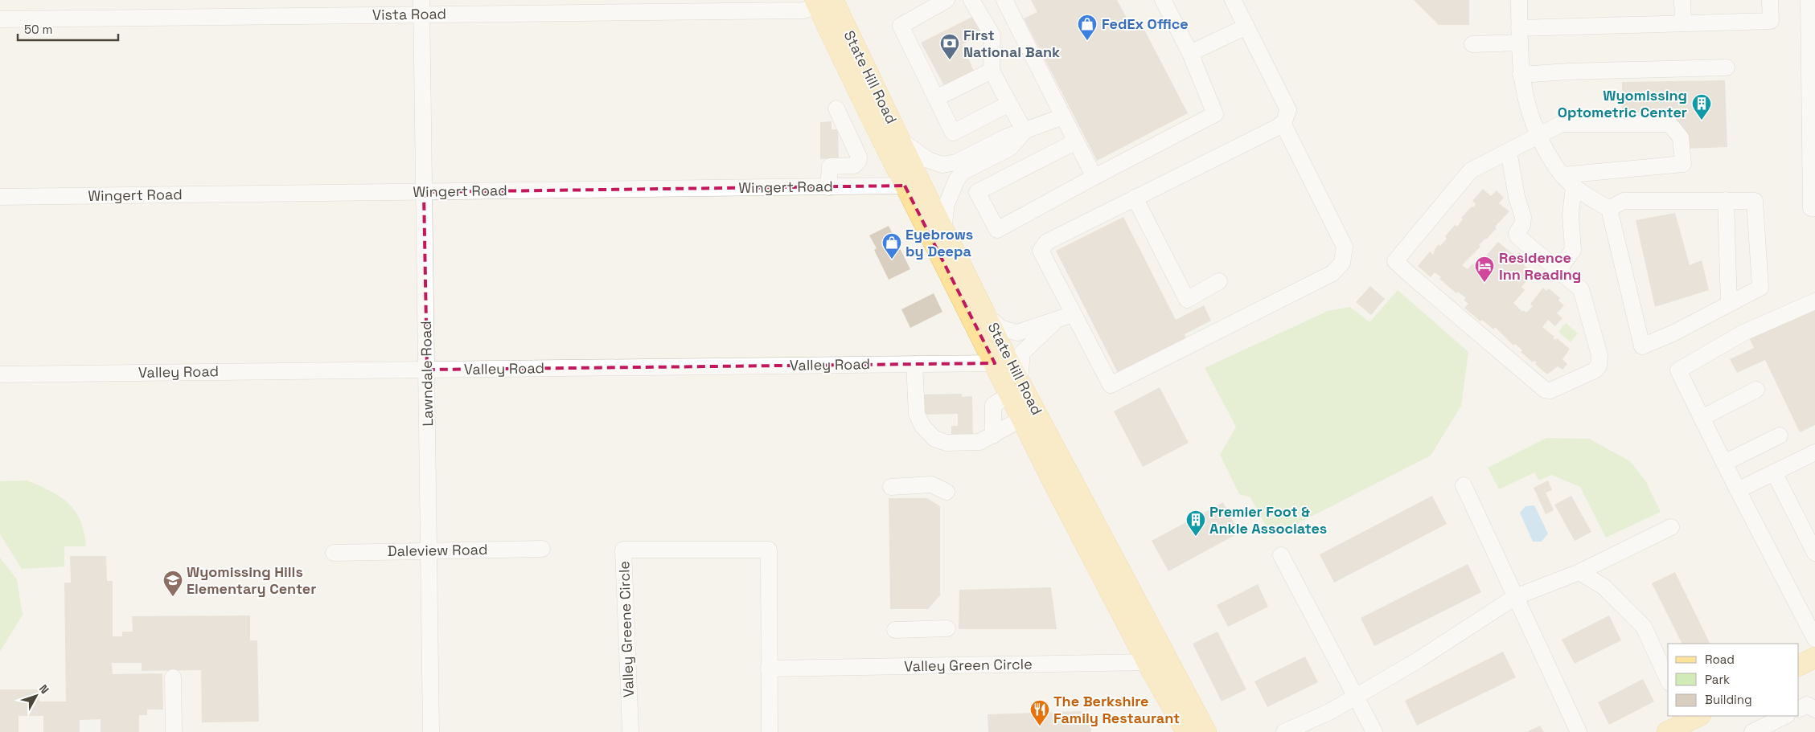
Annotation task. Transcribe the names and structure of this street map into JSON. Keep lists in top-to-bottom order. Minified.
{"streets":{"main road":["State Hill Road"],"street":["Vista Road","Wingert Road","Valley Road","Lawndale Road","Daleview Road","Valley Greene Circle","Valley Green Circle"]},"crossings":[["Vista Road","State Hill Road"],["Vista Road","Lawndale Road"],["State Hill Road","Wingert Road"],["State Hill Road","Valley Road"],["State Hill Road","Valley Green Circle"],["Wingert Road","Lawndale Road"],["Valley Road","Lawndale Road"],["Lawndale Road","Daleview Road"],["Valley Greene Circle","Valley Green Circle"]],"places":{"shop":["FedEx Office","Eyebrows by Deepa"],"bank":["First National Bank"],"building":["Wyomissing Optometric Center","Premier Foot & Ankle Associates"],"hotel":["Residence Inn Reading"],"school or university":["Wyomissing Hills Elementary Center"],"restaurant":["The Berkshire Family Restaurant"]},"legend":["Road","Park","Building"],"scale_bar":"50 m","north":"top right"}
